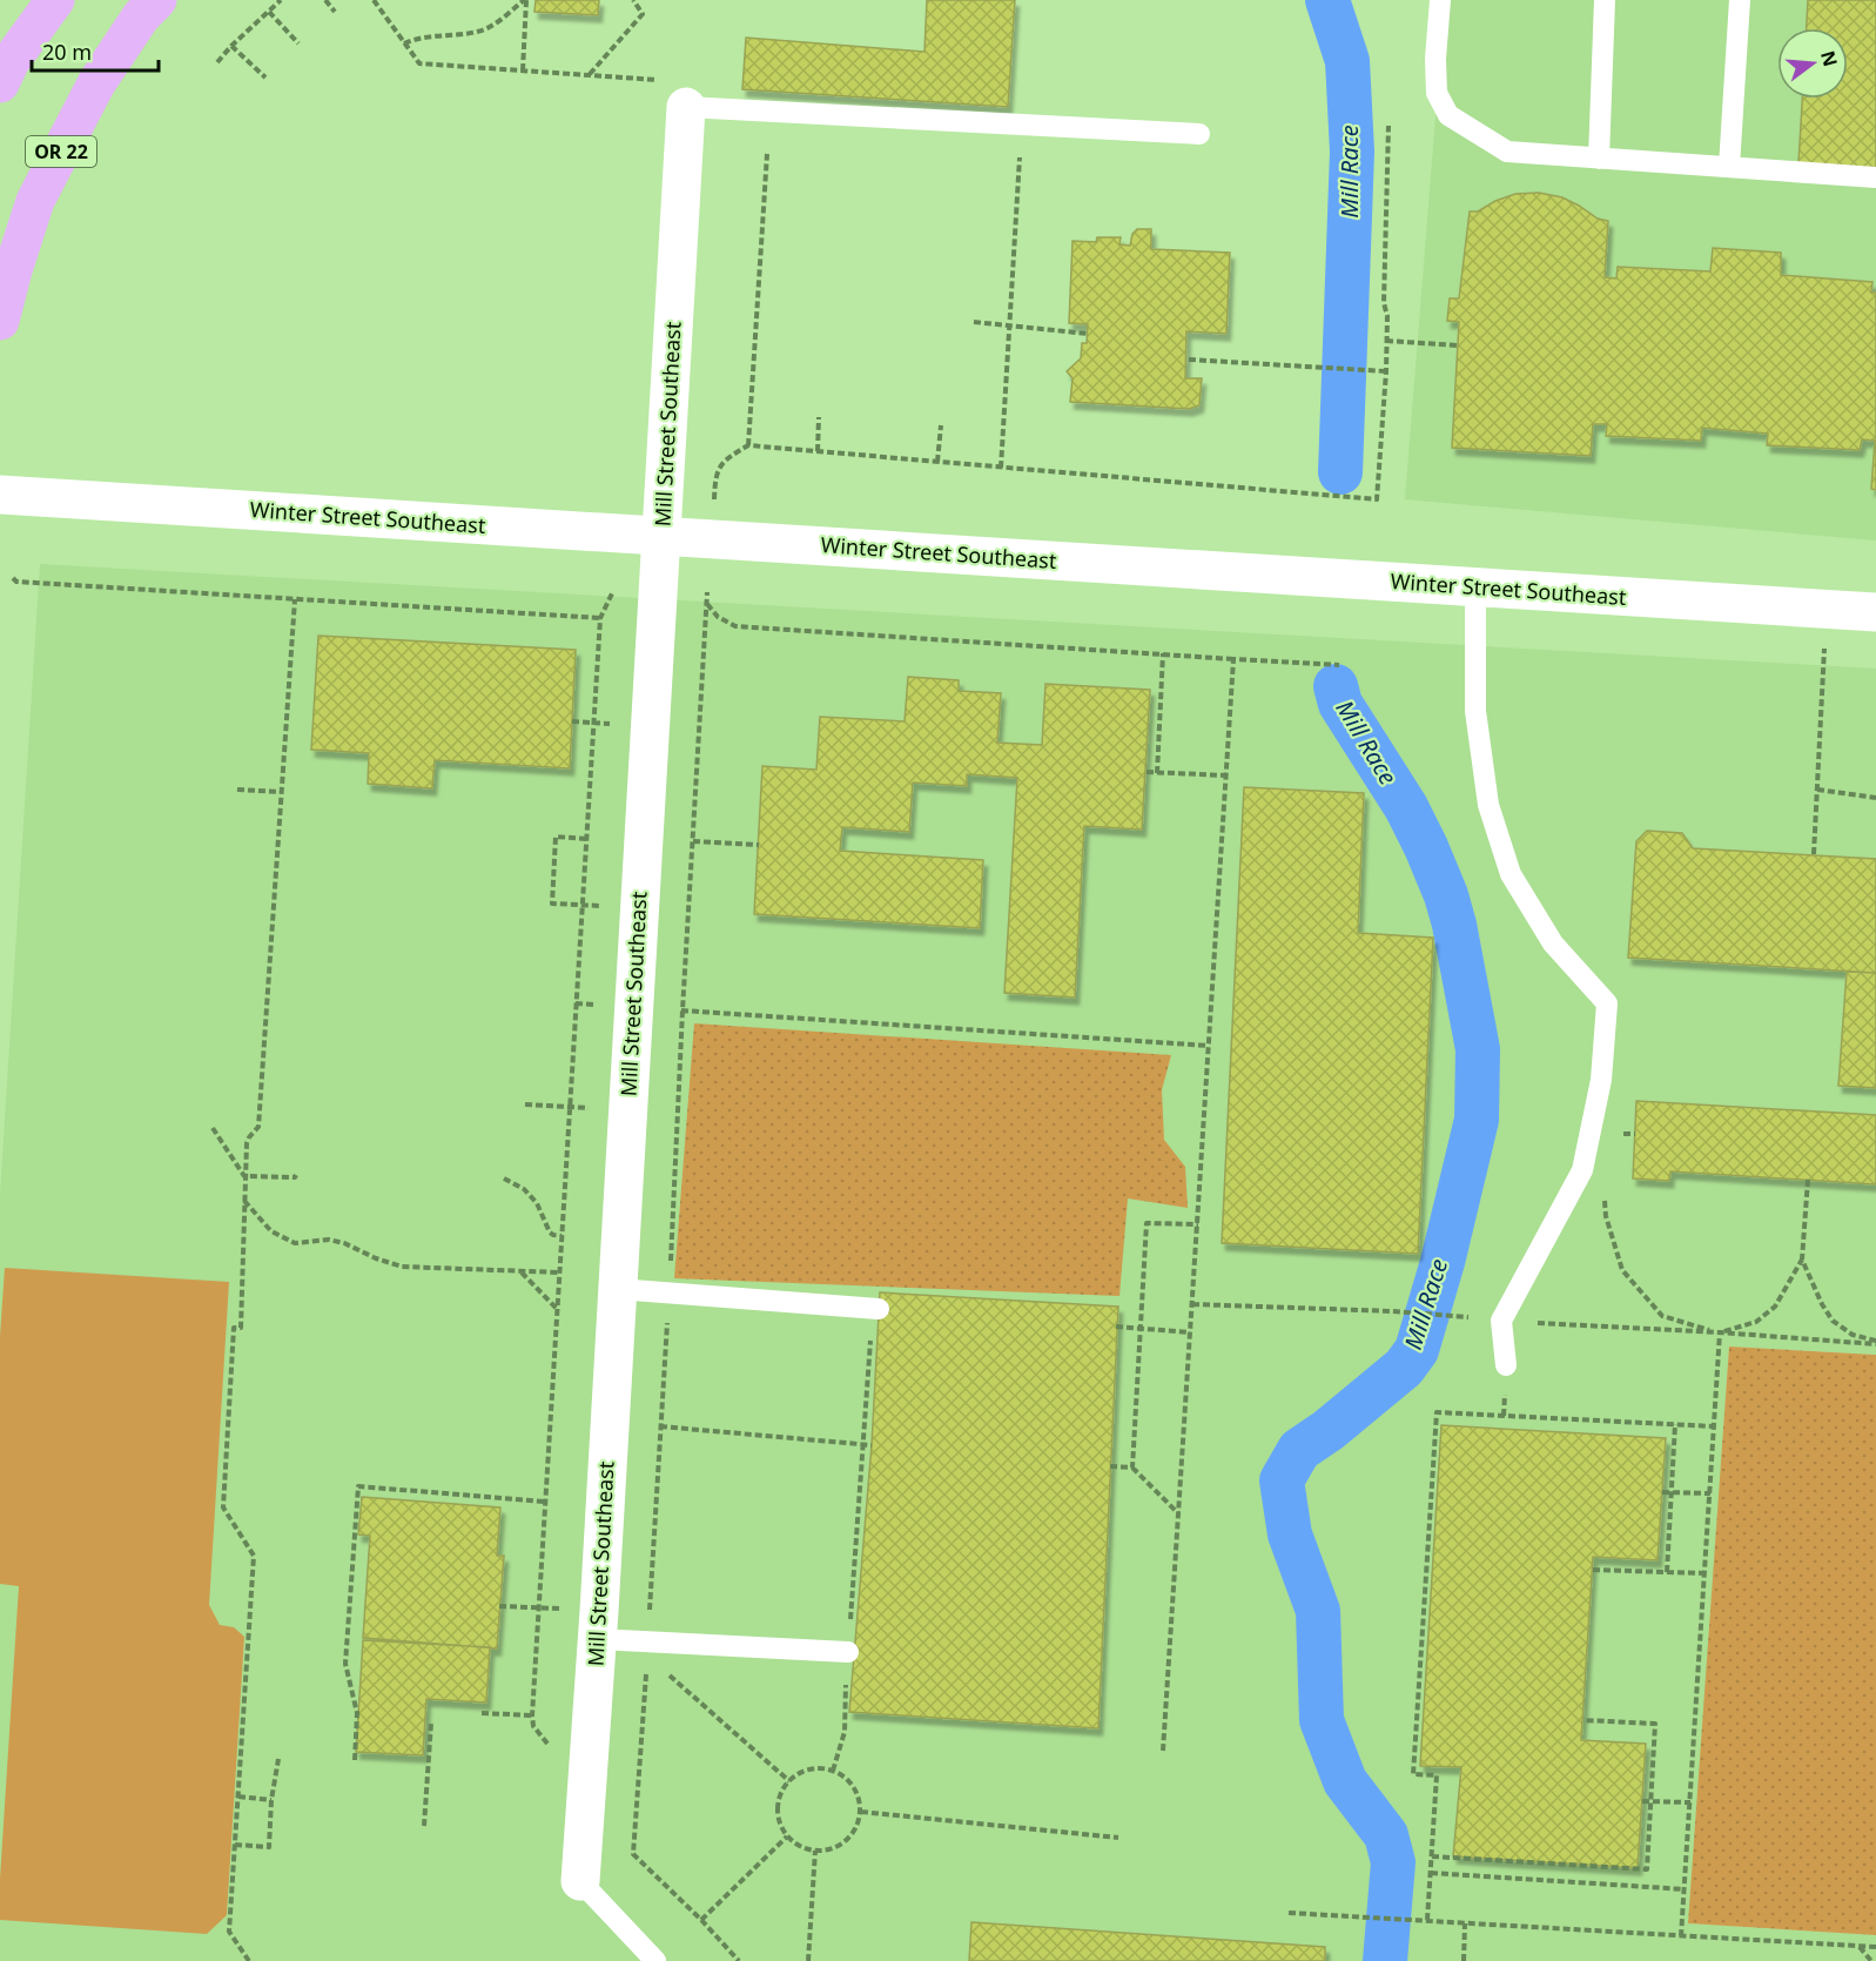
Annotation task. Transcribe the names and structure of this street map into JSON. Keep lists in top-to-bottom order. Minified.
{"streets":{"highway":["OR 22"],"street":["Mill Street Southeast","Winter Street Southeast"]},"crossings":[["Mill Street Southeast","Winter Street Southeast"]],"water":["Mill Race"],"scale_bar":"20 m","north":"right"}
